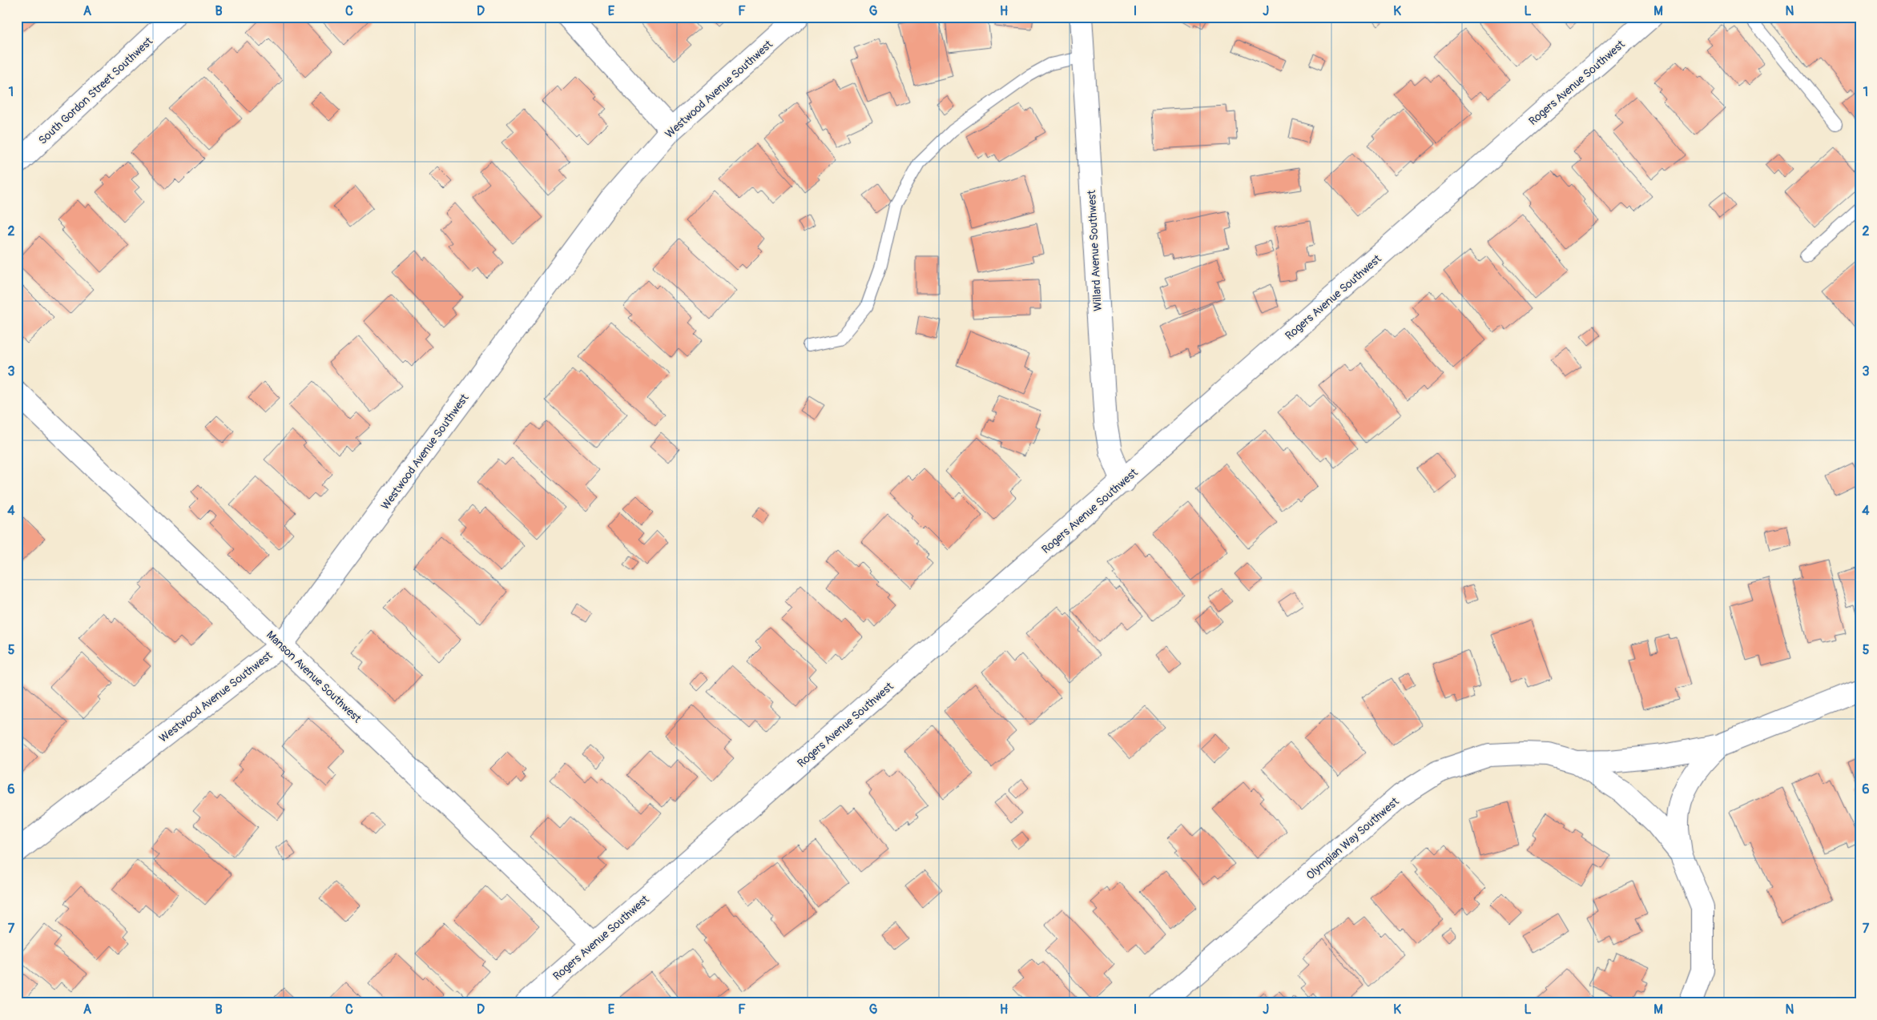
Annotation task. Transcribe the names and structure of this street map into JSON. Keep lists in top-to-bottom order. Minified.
{"streets":{"street":["Rogers Avenue Southwest","Westwood Avenue Southwest","South Gordon Street Southwest","Willard Avenue Southwest","Manson Avenue Southwest","Olympian Way Southwest"]},"crossings":[["Rogers Avenue Southwest","Willard Avenue Southwest"],["Rogers Avenue Southwest","Manson Avenue Southwest"],["Westwood Avenue Southwest","Manson Avenue Southwest"]],"grid":{"columns":["A","B","C","D","E","F","G","H","I","J","K","L","M","N"],"rows":["1","2","3","4","5","6","7"]}}
